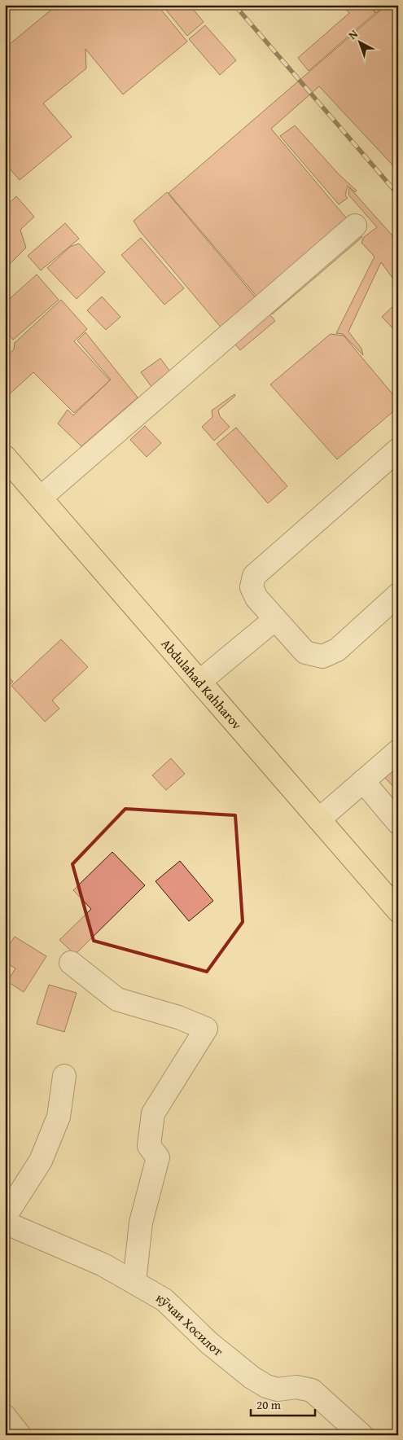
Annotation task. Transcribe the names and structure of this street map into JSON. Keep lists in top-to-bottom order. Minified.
{"streets":{"main road":["Abdulahad Kahharov"],"street":["кӯчаи Хосилот"]},"scale_bar":"20 m","north":"top left"}
